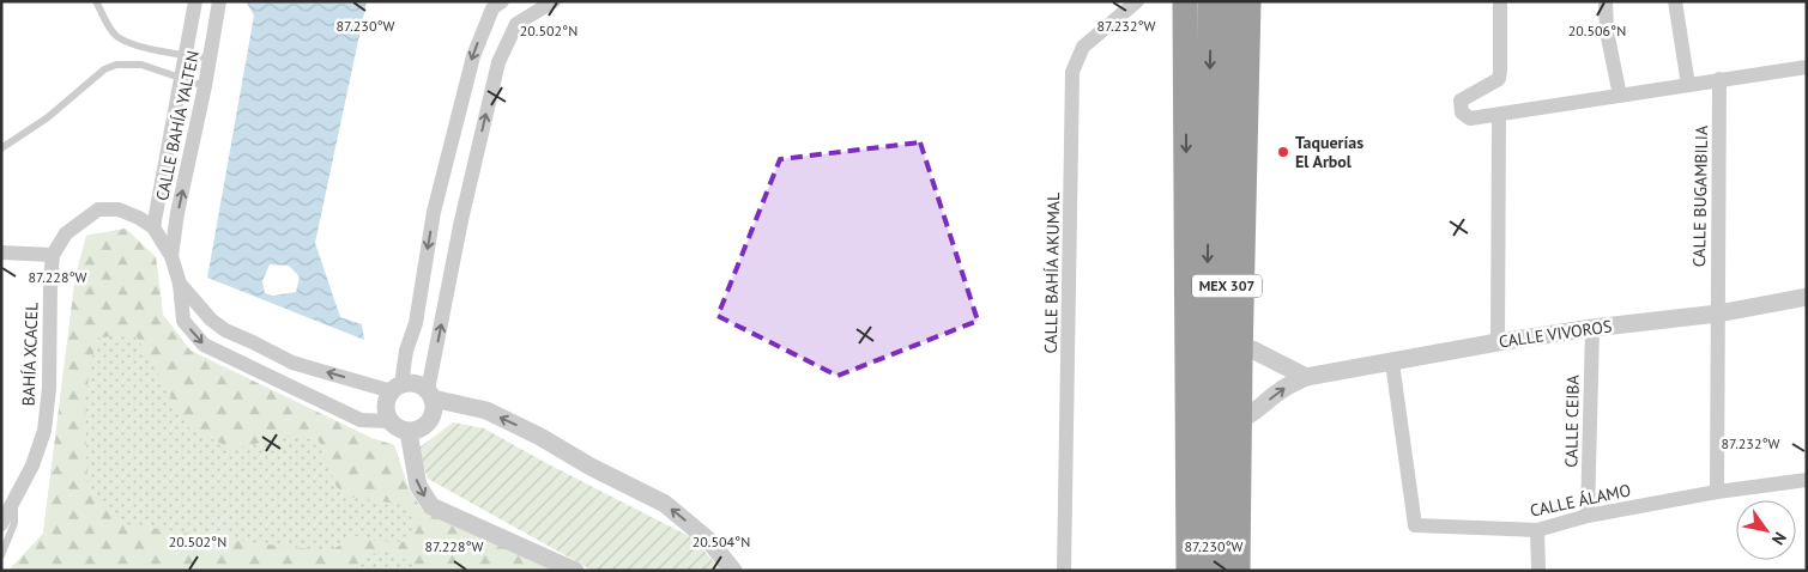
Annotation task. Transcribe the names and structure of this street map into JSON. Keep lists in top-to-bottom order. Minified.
{"streets":{"highway":["MEX 307"],"street":["CALLE BAHÍA YALTEN","CALLE BUGAMBILIA","CALLE BAHÍA AKUMAL","CALLE VIVOROS","BAHÍA XCACEL","CALLE CEIBA","CALLE ÁLAMO"]},"crossings":[["CALLE BUGAMBILIA","CALLE VIVOROS"],["CALLE BUGAMBILIA","CALLE ÁLAMO"],["CALLE VIVOROS","CALLE CEIBA"],["CALLE VIVOROS","CALLE ÁLAMO"],["CALLE CEIBA","CALLE ÁLAMO"]],"places":["Taquerías El Arbol"],"north":"bottom right","coordinates":["87.230°W","87.232°W","20.506°N","20.502°N","87.228°W","20.504°N"]}
